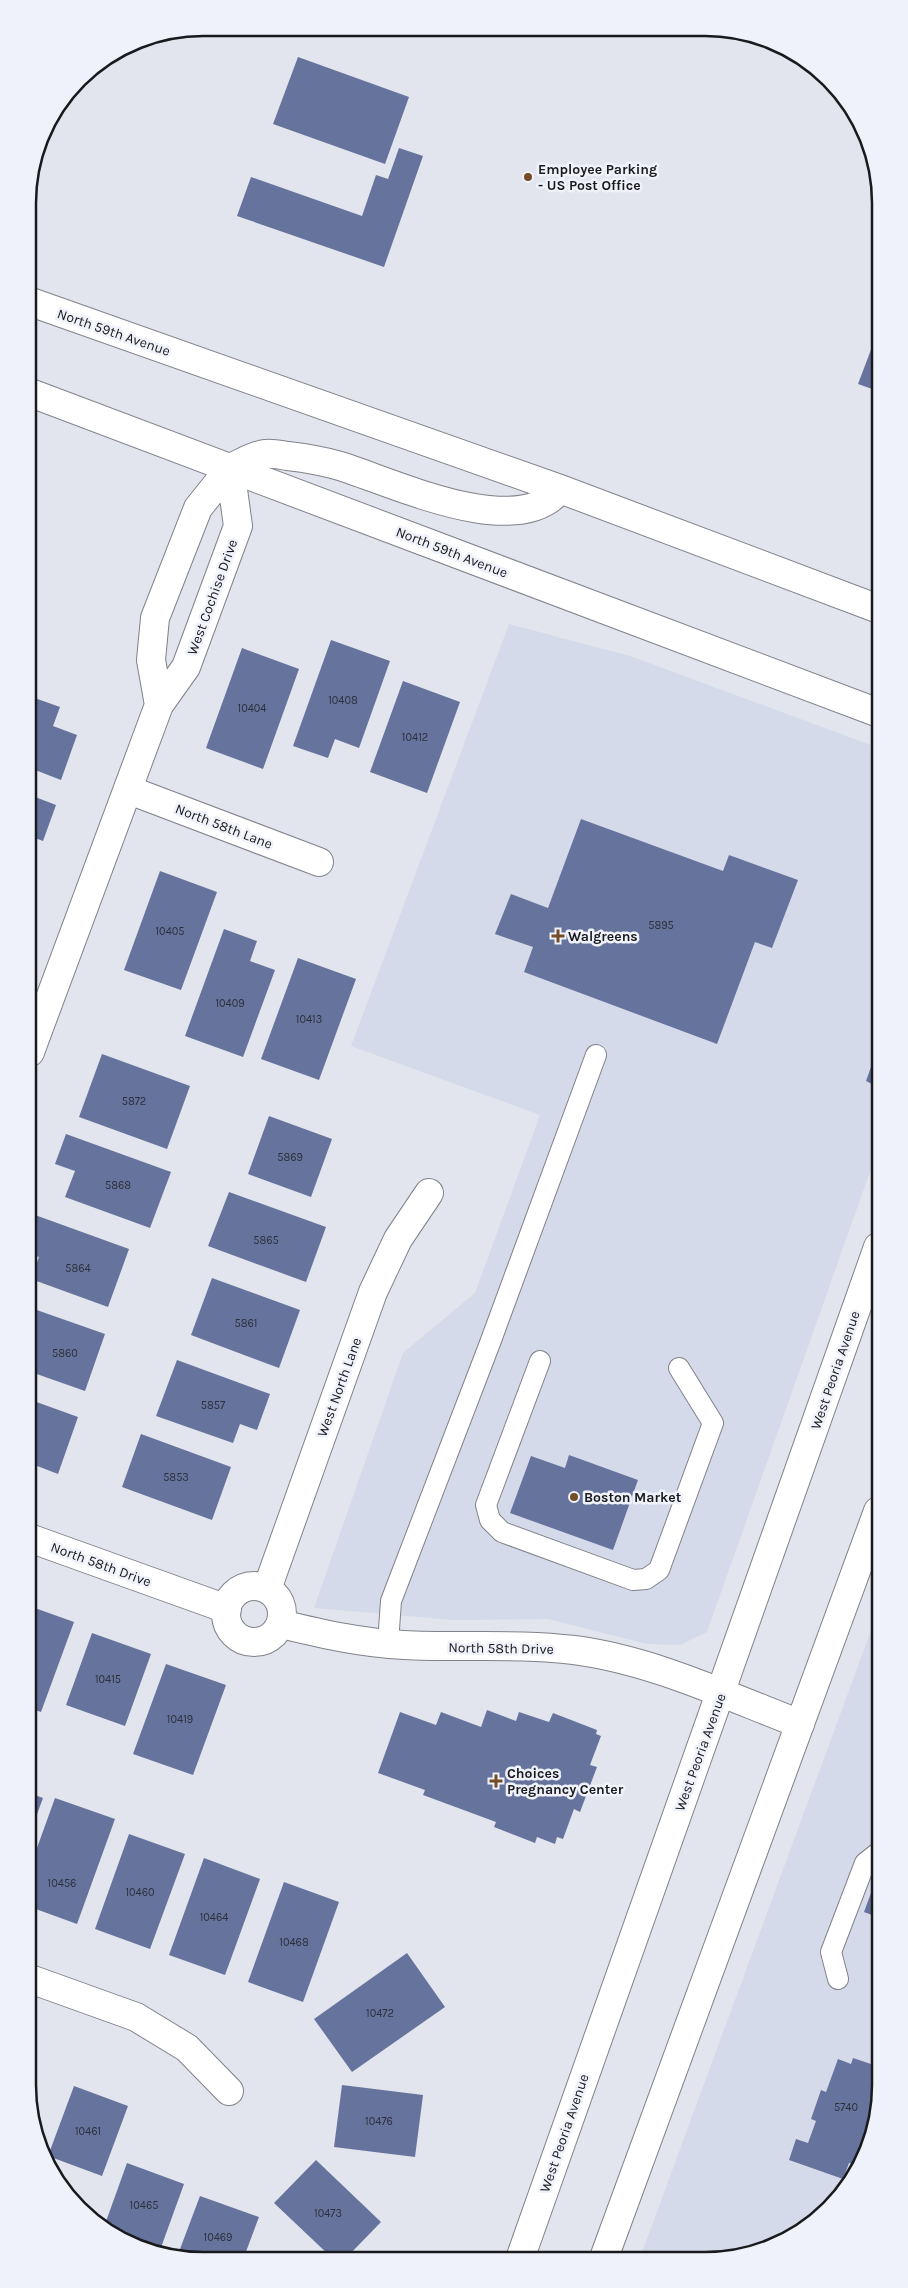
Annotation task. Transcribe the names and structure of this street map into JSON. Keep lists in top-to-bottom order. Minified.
{"streets":{"main road":["North 59th Avenue","West Cochise Drive","North 58th Lane","West Peoria Avenue","West North Lane","North 58th Drive"]},"crossings":[["North 59th Avenue","West Cochise Drive"],["West Cochise Drive","North 58th Lane"],["West Peoria Avenue","North 58th Drive"],["West North Lane","North 58th Drive"]],"places":{"other":["Employee Parking - US Post Office","Boston Market"],"health":["Walgreens","Choices Pregnancy Center"]},"house_numbers":["10408","10404","10412","5895","10405","10409","10413","5872","5869","5868","5865","5864","5861","5860","5857","5853","10415","10419","10456","10460","10464","10468","10472","5740","10476","10461","10465","10473","10469"]}
